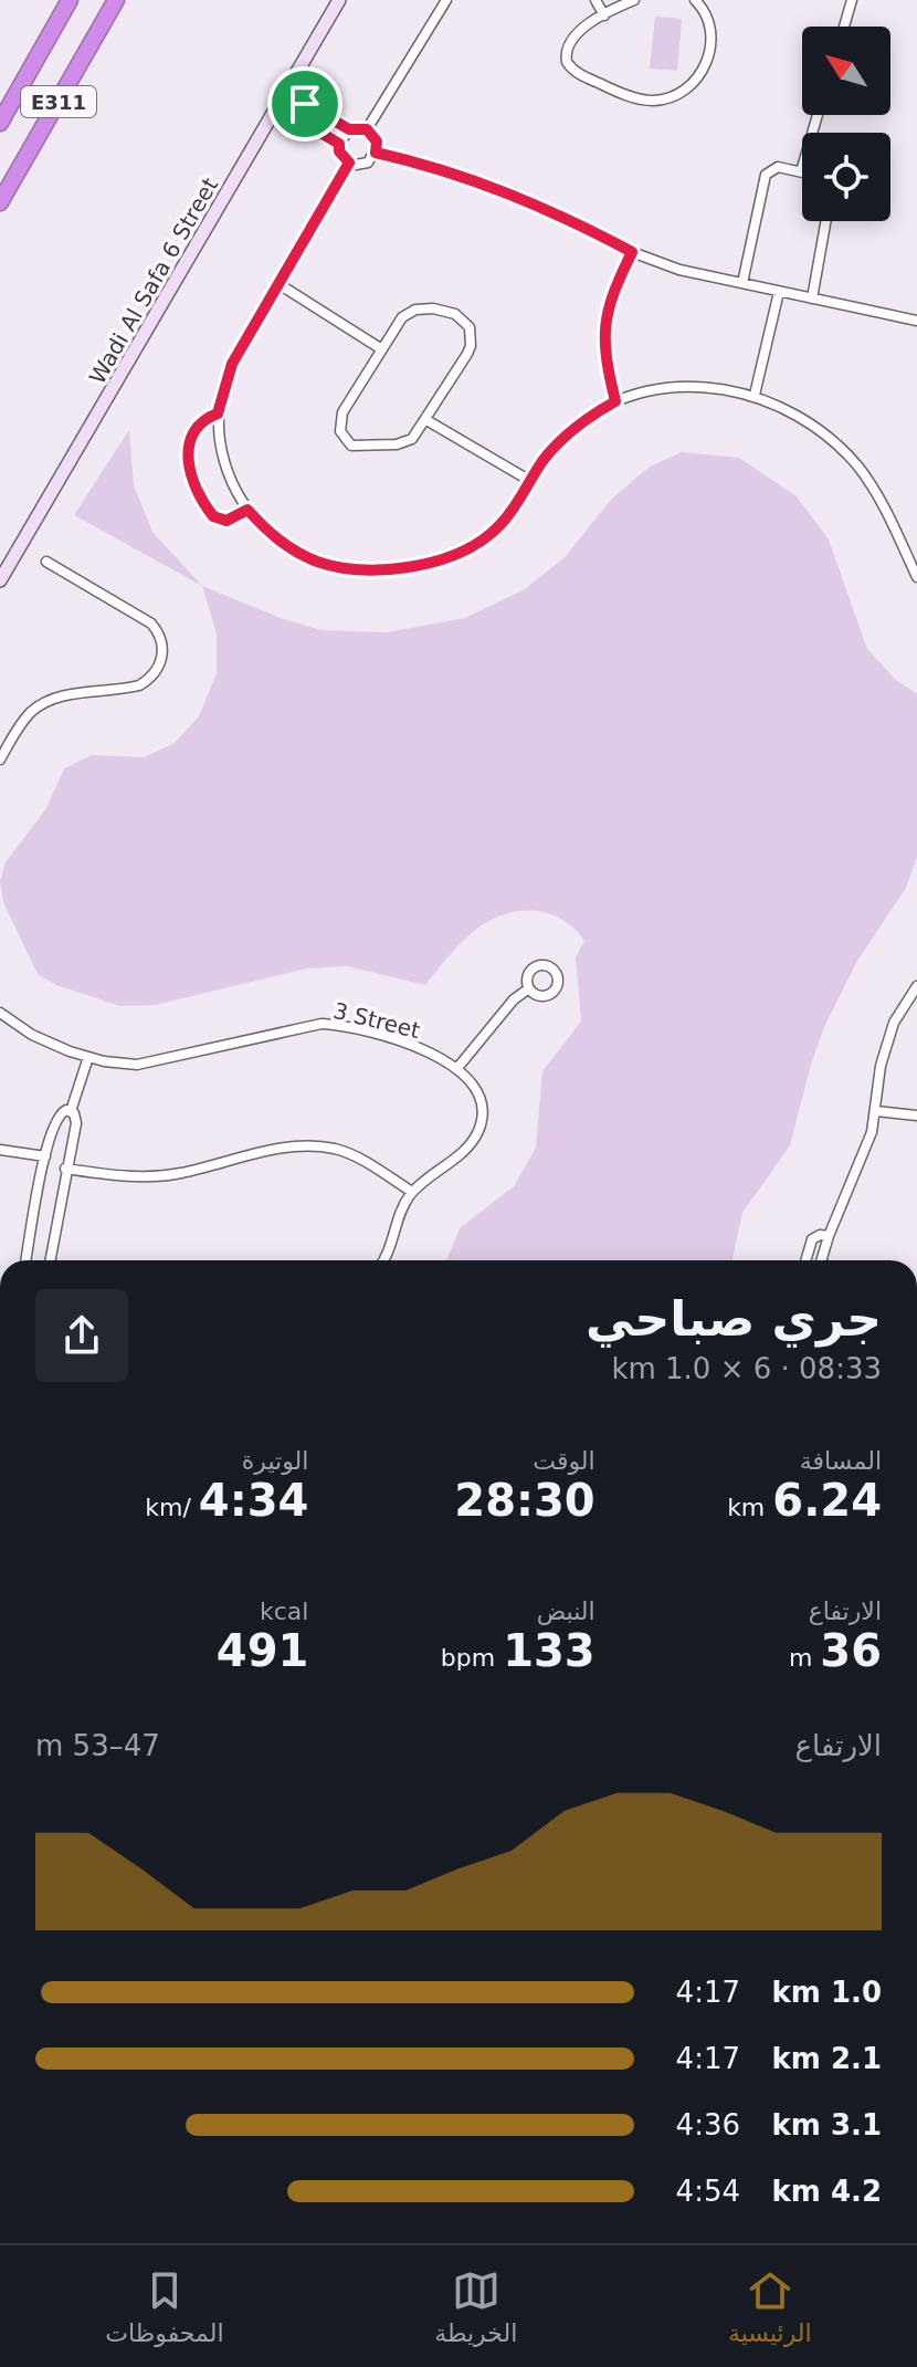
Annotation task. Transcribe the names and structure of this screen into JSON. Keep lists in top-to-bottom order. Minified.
{"streets":{"highway":["E311"],"main road":["Wadi Al Safa 6 Street"],"street":["3 Street"]},"north":"top left","page":{"heading":["جري صباحي","08:33 · 6 × 1.0 km"],"stats":[["المسافة","6.24 km"],["الوقت","28:30"],["الوتيرة","4:34 /km"],["الارتفاع","36 m"],["النبض","133 bpm"],["kcal","491"]],"chart":["الارتفاع","47–53 m"],"list":[{"name":"1.0 km","note":"4:17"},{"name":"2.1 km","note":"4:17"},{"name":"3.1 km","note":"4:36"},{"name":"4.2 km","note":"4:54"}],"tabs":["الرئيسية","الخريطة","المحفوظات"]}}
